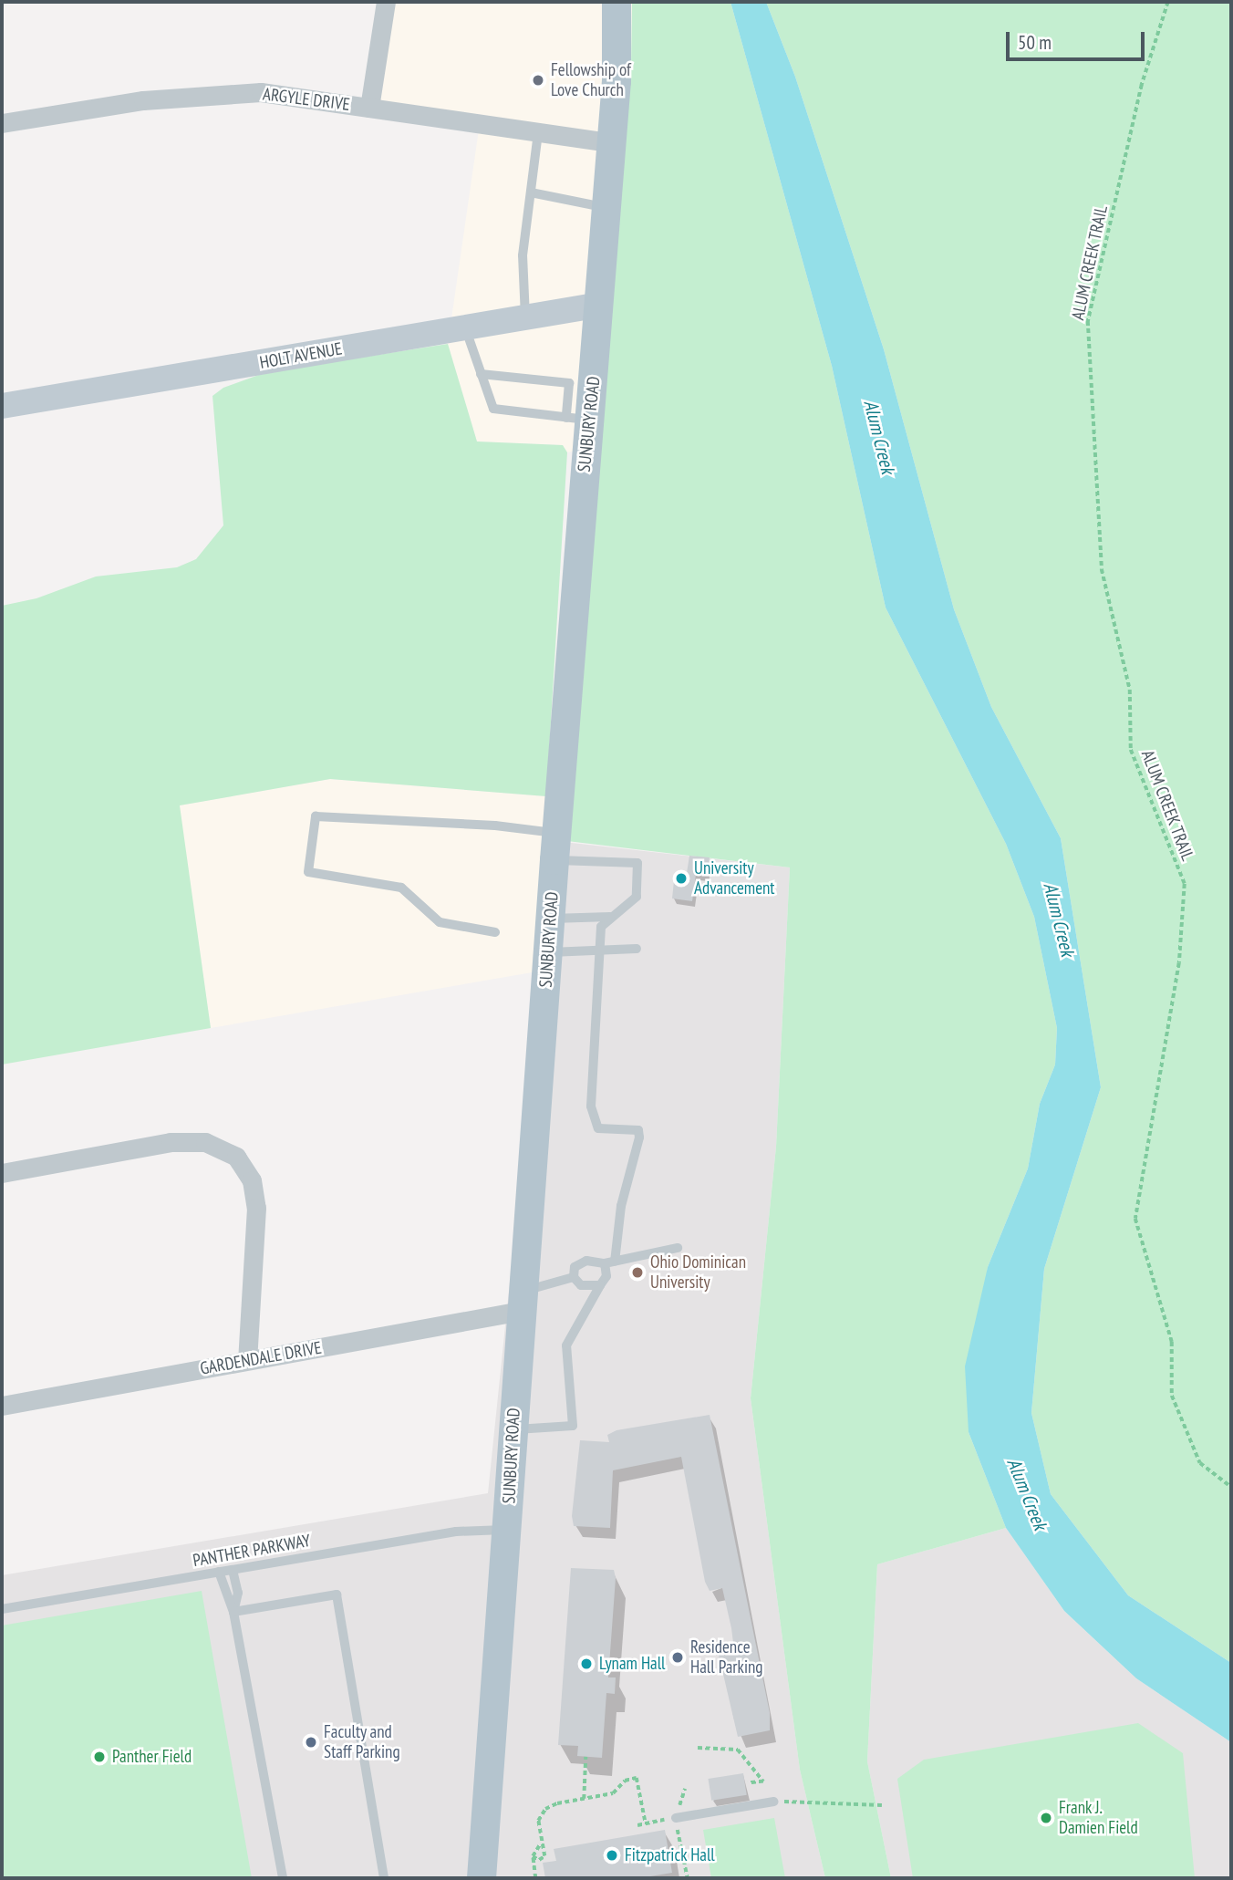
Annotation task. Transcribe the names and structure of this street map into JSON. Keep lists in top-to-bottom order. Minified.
{"streets":{"main road":["SUNBURY ROAD"],"street":["ARGYLE DRIVE","HOLT AVENUE","GARDENDALE DRIVE"],"lane":["PANTHER PARKWAY"],"path":["ALUM CREEK TRAIL"]},"crossings":[["ARGYLE DRIVE","SUNBURY ROAD"],["HOLT AVENUE","SUNBURY ROAD"],["SUNBURY ROAD","GARDENDALE DRIVE"],["SUNBURY ROAD","PANTHER PARKWAY"]],"water":["Alum Creek"],"places":["Fellowship of Love Church","University Advancement","Ohio Dominican University","Residence Hall Parking","Lynam Hall","Faculty and Staff Parking","Panther Field","Frank J. Damien Field","Fitzpatrick Hall"],"scale_bar":"50 m"}
